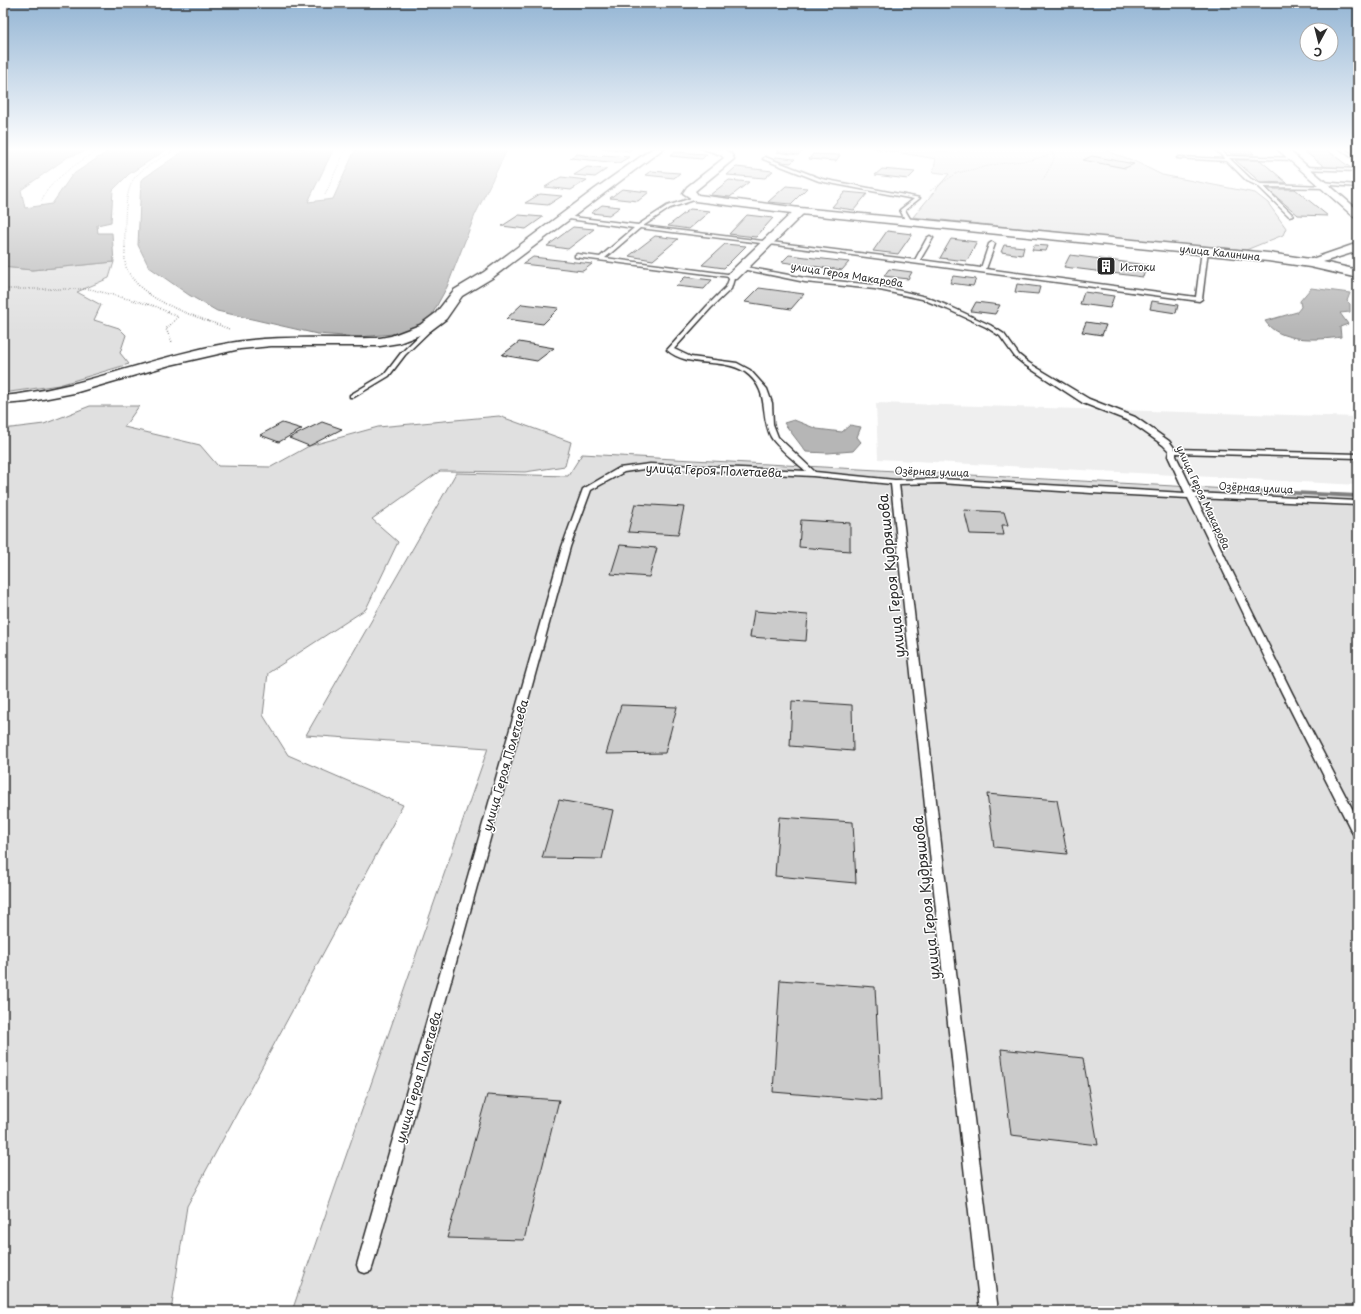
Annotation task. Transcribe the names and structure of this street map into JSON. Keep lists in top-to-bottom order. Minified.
{"streets":{"street":["улица Калинина"],"lane":["улица Героя Макарова","улица Героя Полетаева","Озёрная улица","улица Героя Кудряшова"]},"crossings":[["улица Героя Макарова","Озёрная улица"],["улица Героя Полетаева","Озёрная улица"],["Озёрная улица","улица Героя Кудряшова"]],"places":{"building":["Истоки"]},"north":"bottom"}
